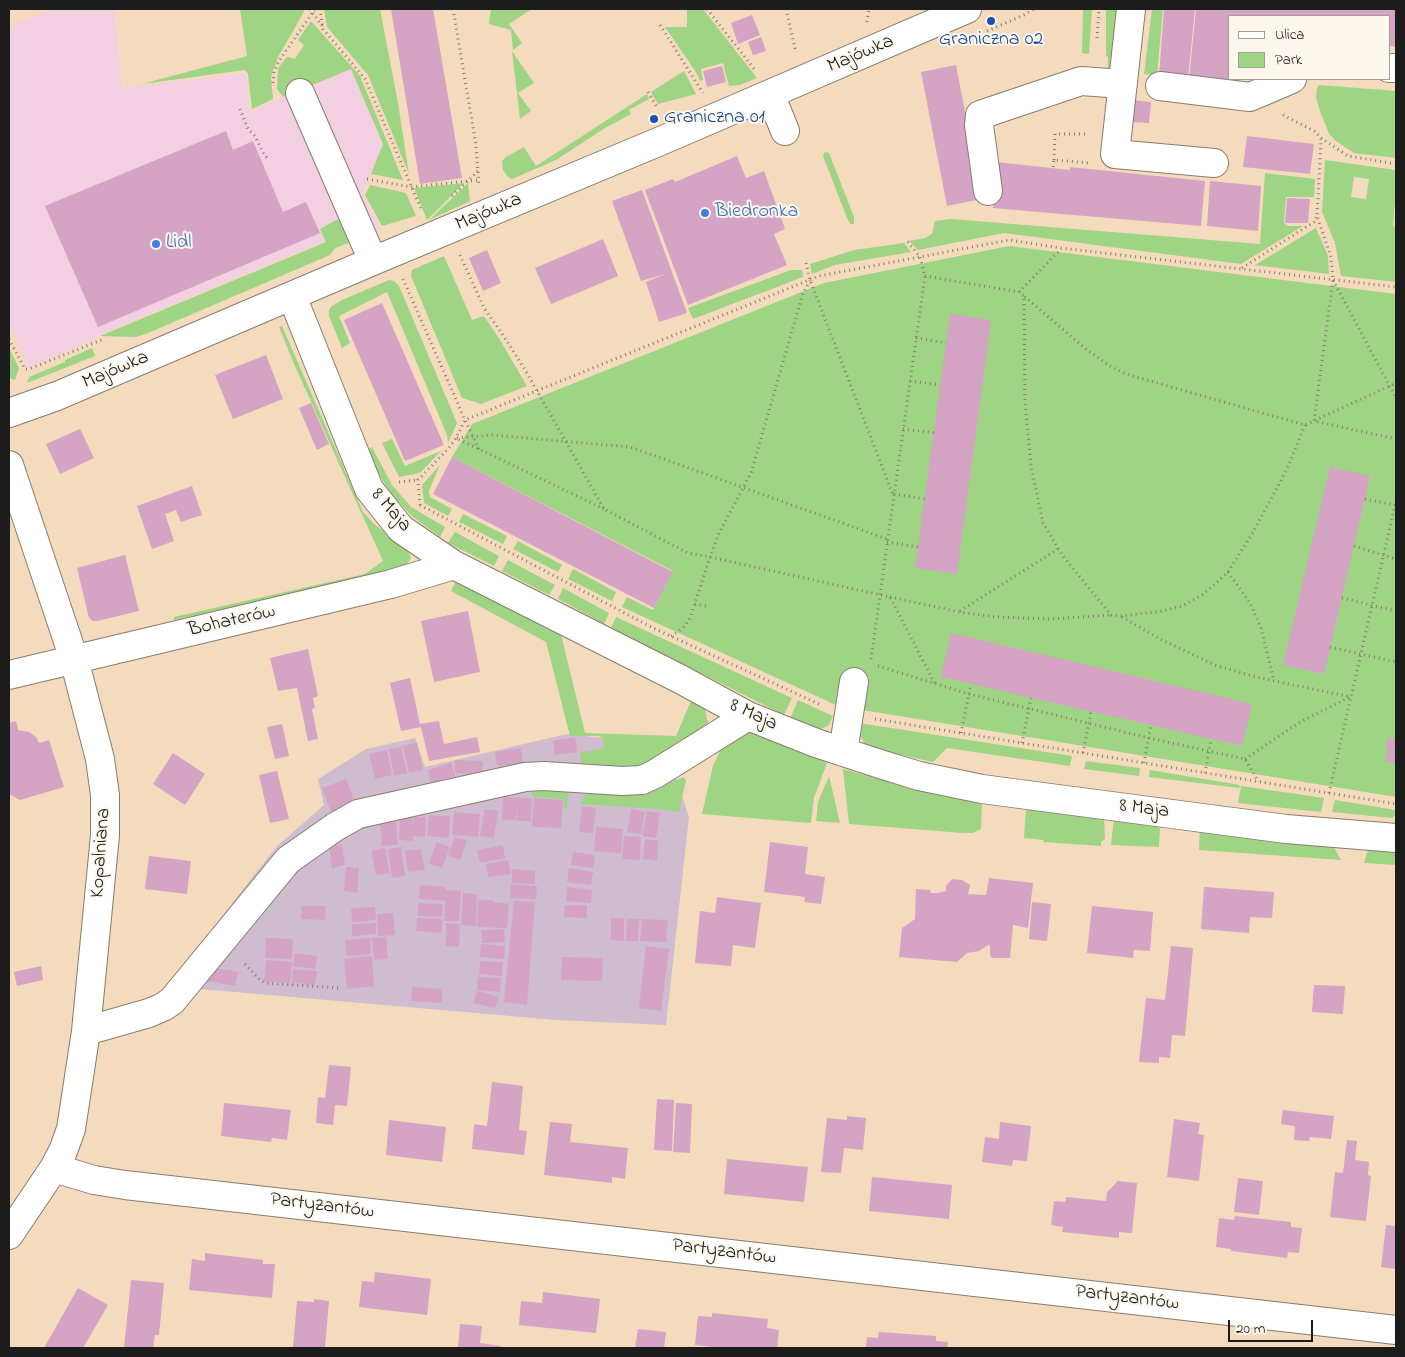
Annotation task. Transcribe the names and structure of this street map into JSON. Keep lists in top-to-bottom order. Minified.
{"streets":{"street":["Majówka","8 Maja","Bohaterów","Kopalniana","Partyzantów"]},"crossings":[["Majówka","8 Maja"],["8 Maja","Bohaterów"],["Bohaterów","Kopalniana"],["Kopalniana","Partyzantów"]],"places":["Graniczna 02","Graniczna 01","Biedronka","Lidl"],"legend":["Ulica","Park"],"scale_bar":"20 m"}
